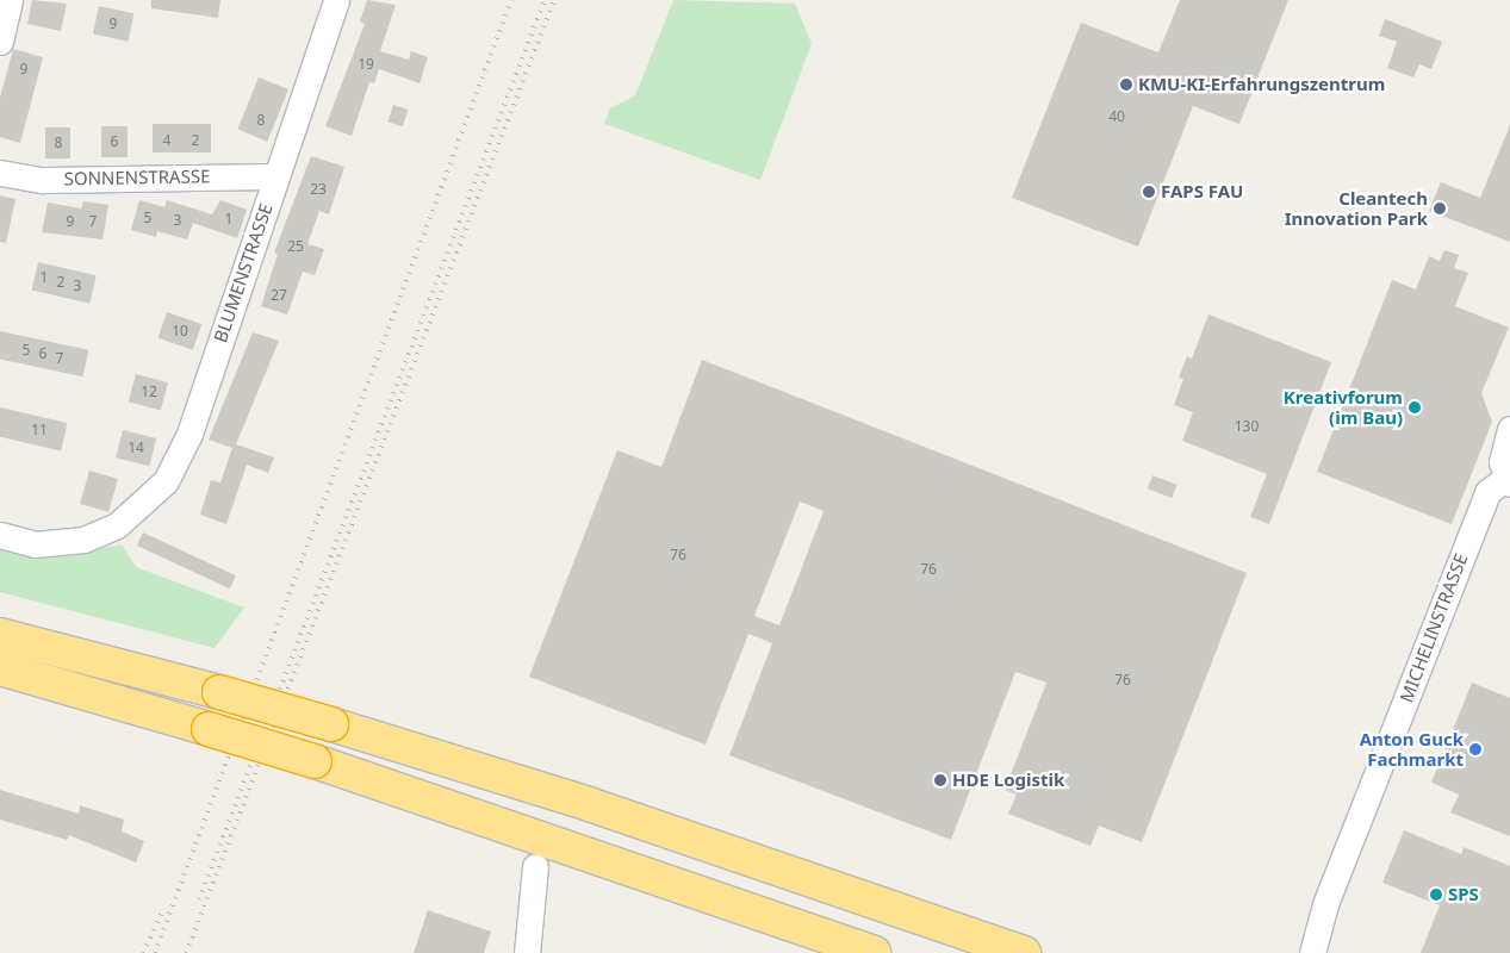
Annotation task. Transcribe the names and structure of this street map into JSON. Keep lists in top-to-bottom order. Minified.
{"streets":{"street":["SONNENSTRASSE","BLUMENSTRASSE","MICHELINSTRASSE"]},"crossings":[["SONNENSTRASSE","BLUMENSTRASSE"]],"places":["KMU-KI-Erfahrungszentrum","FAPS FAU","Cleantech Innovation Park","Kreativforum (im Bau)","Anton Guck Fachmarkt","HDE Logistik","SPS"],"house_numbers":["9","19","9","40","8","4","2","6","8","23","5","1","3","9","7","25","1","2","3","27","10","5","6","7","12","130","11","14","76","76","76"]}
